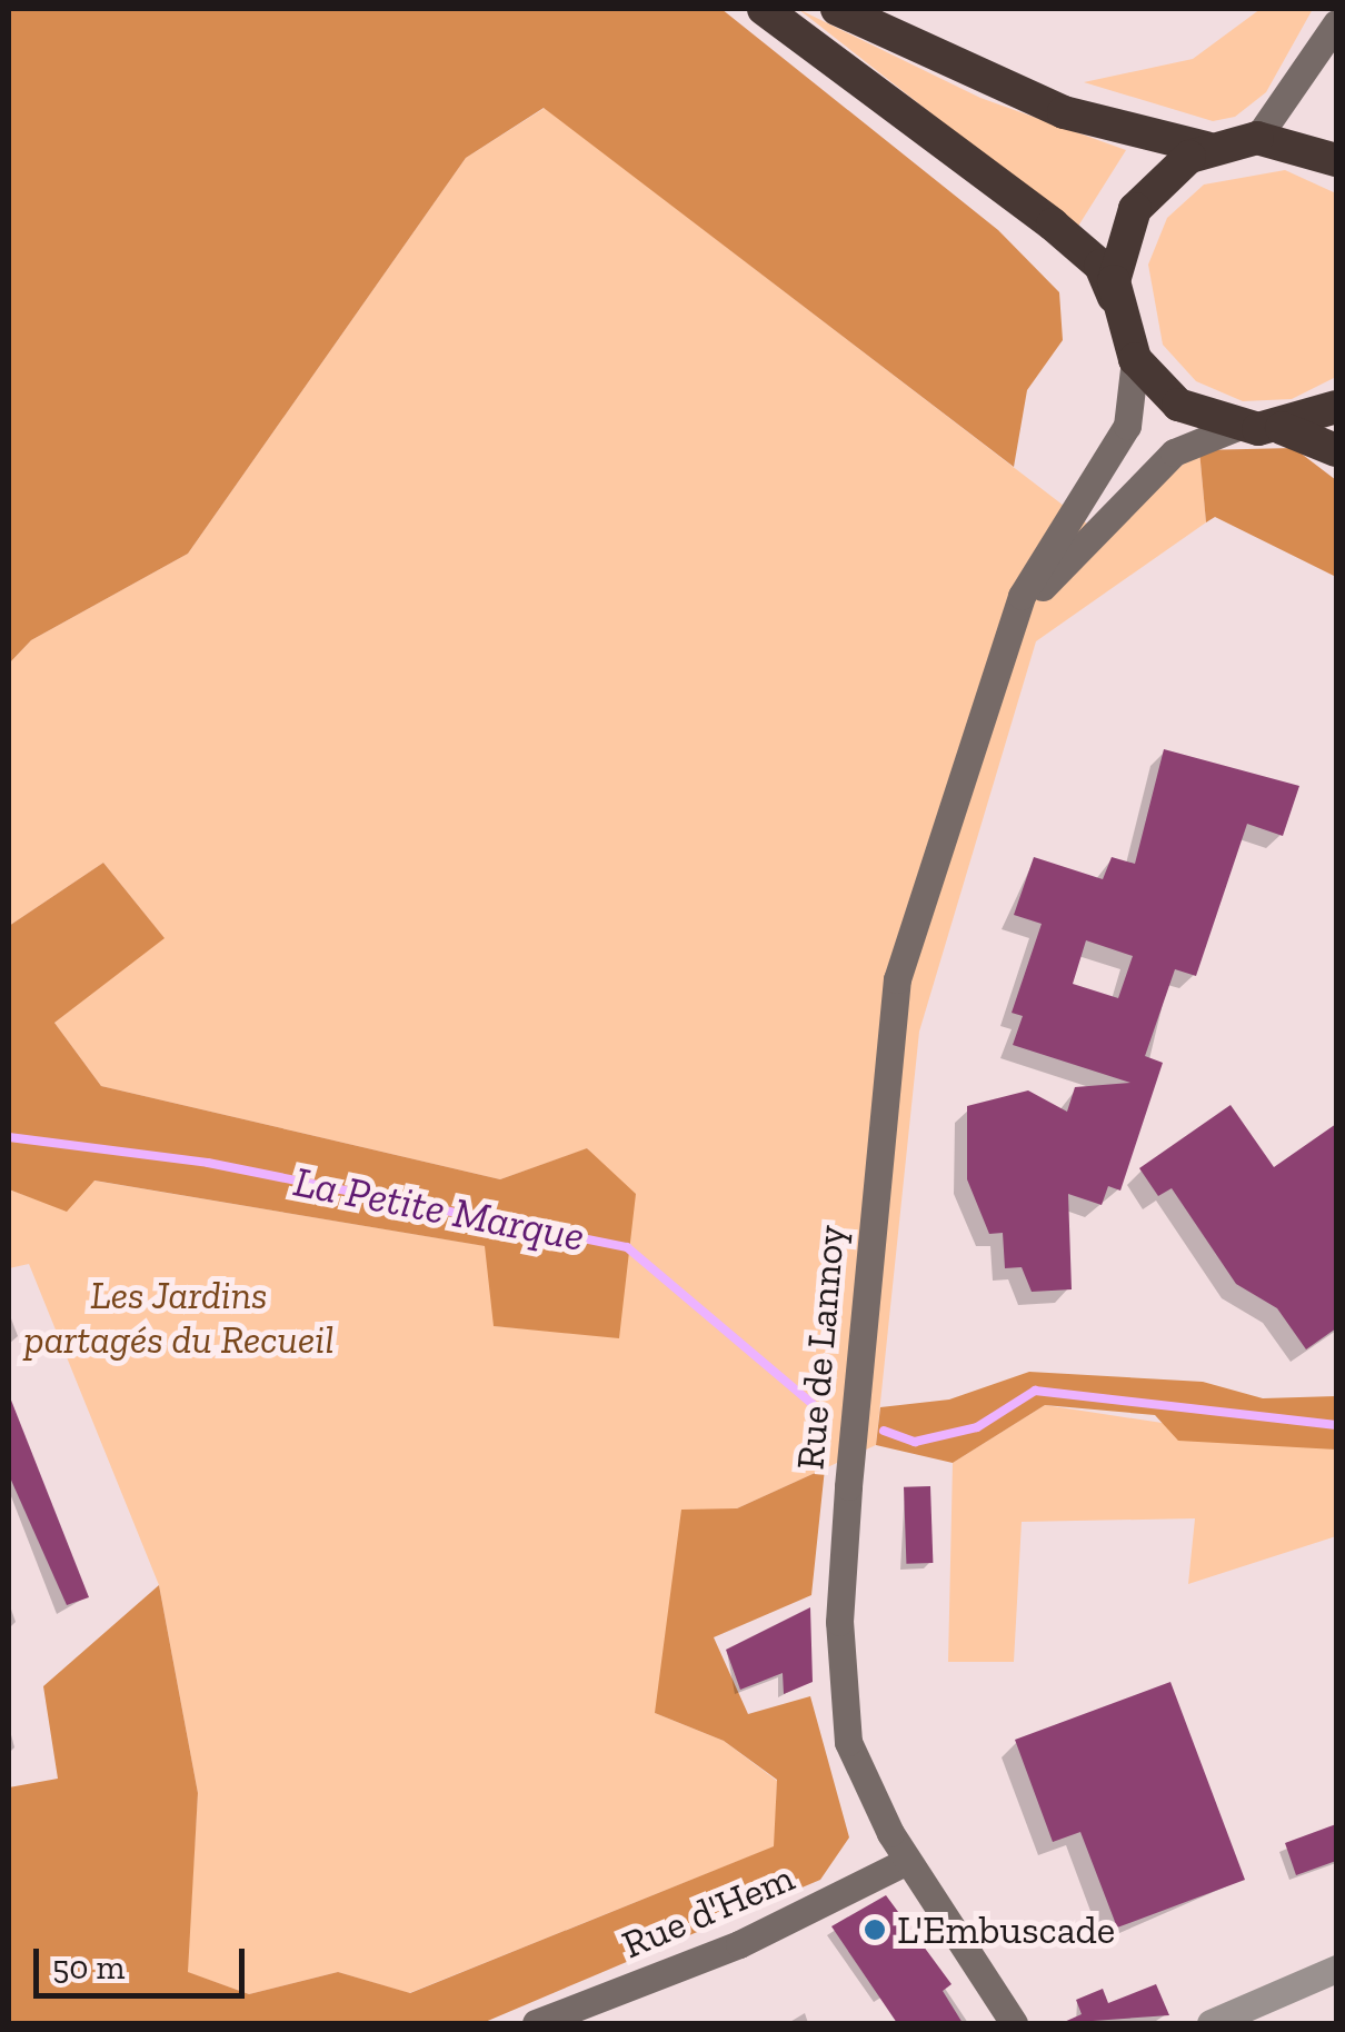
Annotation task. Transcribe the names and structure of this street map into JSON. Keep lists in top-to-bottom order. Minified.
{"streets":{"main road":["Rue de Lannoy","Rue d'Hem"]},"crossings":[["Rue de Lannoy","Rue d'Hem"]],"water":["La Petite Marque"],"parks":["Les Jardins partagés du Recueil"],"places":["L'Embuscade"],"scale_bar":"50 m"}
